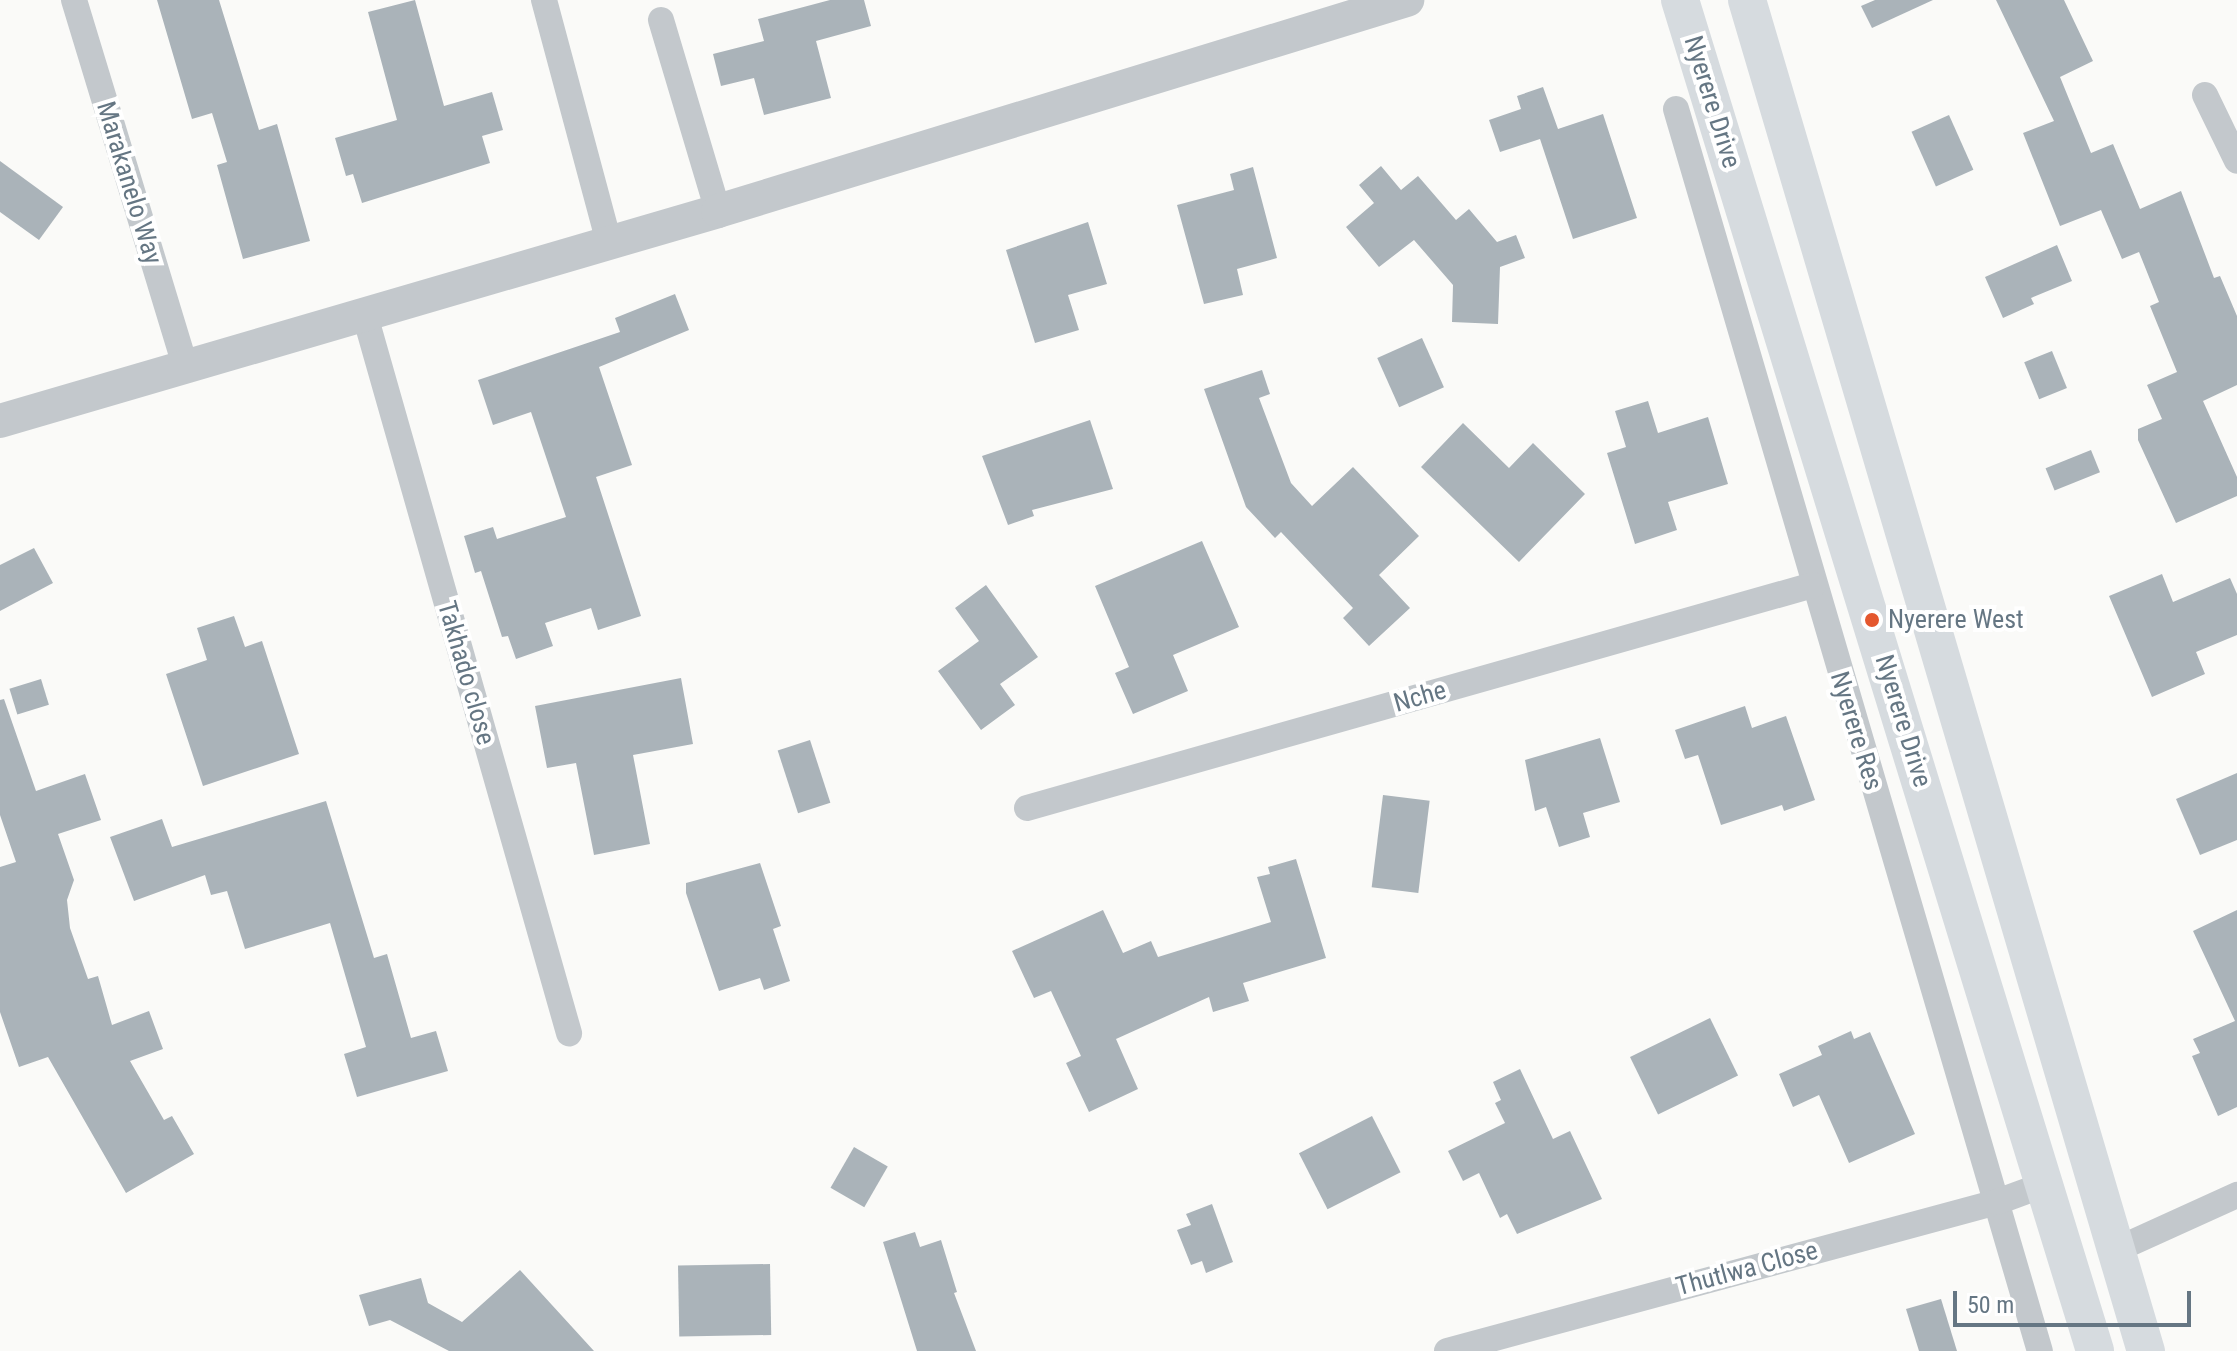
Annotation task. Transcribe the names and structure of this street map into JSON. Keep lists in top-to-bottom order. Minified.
{"streets":{"main road":["Nyerere Drive"],"street":["Marakanelo Way","Takhado close","Nche","Nyerere Res","Thutlwa Close"]},"crossings":[["Nyerere Drive","Thutlwa Close"],["Nche","Nyerere Res"],["Nyerere Res","Thutlwa Close"]],"places":["Nyerere West"],"scale_bar":"50 m"}
